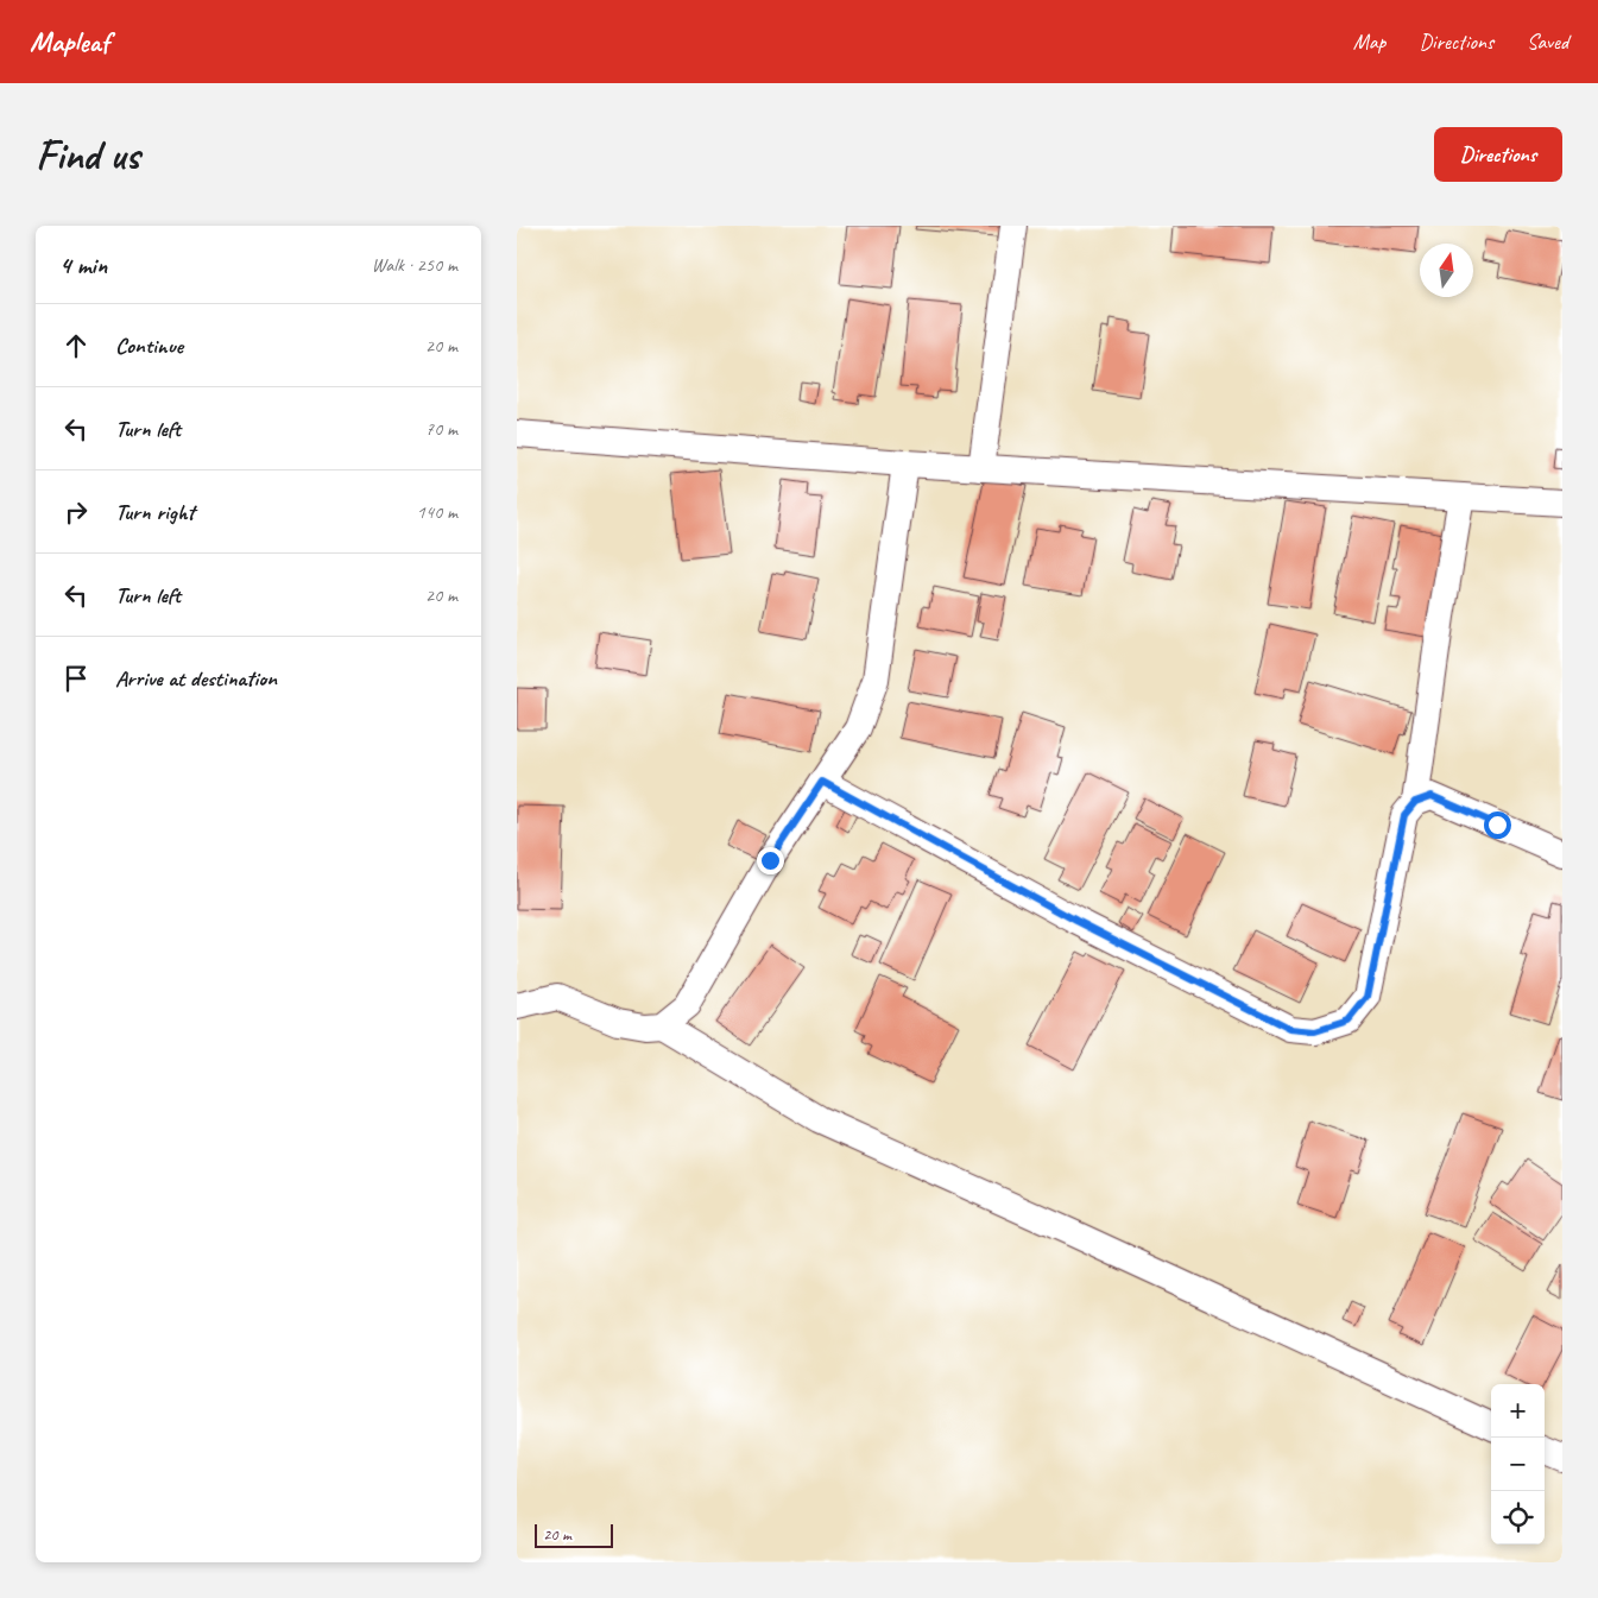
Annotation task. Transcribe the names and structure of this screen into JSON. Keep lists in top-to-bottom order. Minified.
{"scale_bar":"20 m","north":"top","page":{"header":"Mapleaf","nav":["Map","Directions","Saved"],"buttons":"Directions","title":"Find us","heading":["4 min","Walk · 250 m"],"list":[["Continue","20 m"],["Turn left","70 m"],["Turn right","140 m"],["Turn left","20 m"],"Arrive at destination"],"map_buttons":["+","−"],"scale":"20 m"}}
